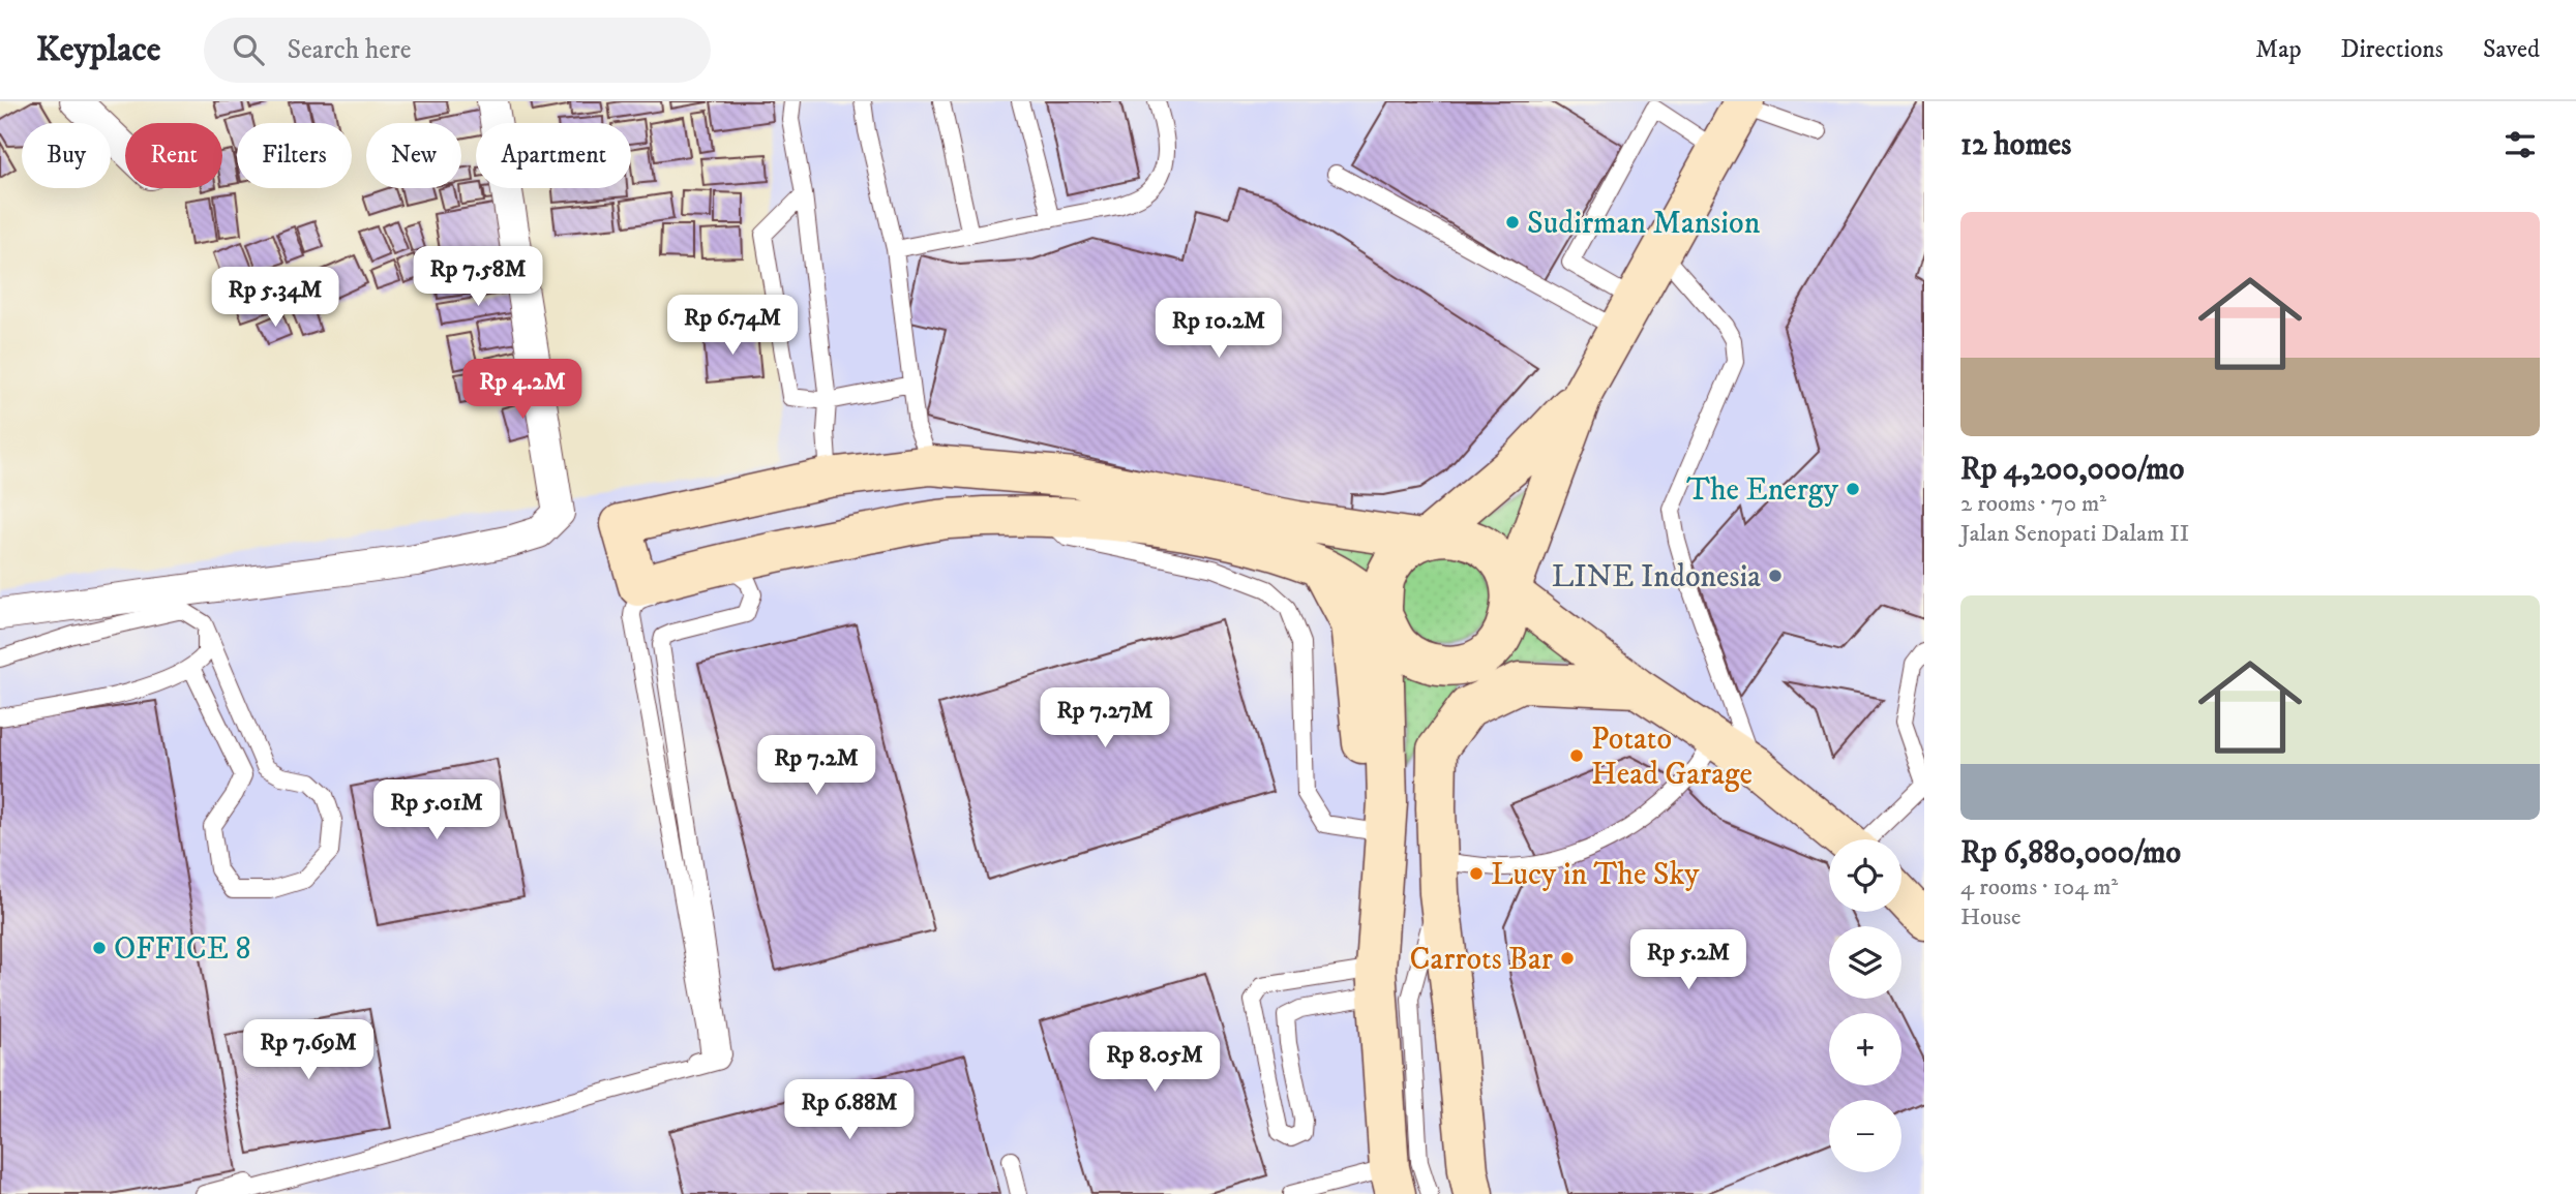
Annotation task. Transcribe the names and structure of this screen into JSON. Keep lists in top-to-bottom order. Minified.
{"places":["Sudirman Mansion","The Energy","LINE Indonesia","Potato Head Garage","Lucy in The Sky","OFFICE 8","Carrots Bar"],"page":{"header":"Keyplace","search":"Search here","nav":["Map","Directions","Saved"],"heading":"12 homes","chip":["Buy","Rent","Filters","New","Apartment"],"list":[{"name":"Rp 4,200,000/mo","note":"2 rooms · 70 m² · Jalan Senopati Dalam II"},{"name":"Rp 6,880,000/mo","note":"4 rooms · 104 m² · House"}],"price":["Rp 7.58M","Rp 5.34M","Rp 6.74M","Rp 10.2M","Rp 4.2M","Rp 7.27M","Rp 7.2M","Rp 5.01M","Rp 5.2M","Rp 7.69M","Rp 8.05M","Rp 6.88M"],"map_buttons":["+","−"]}}
